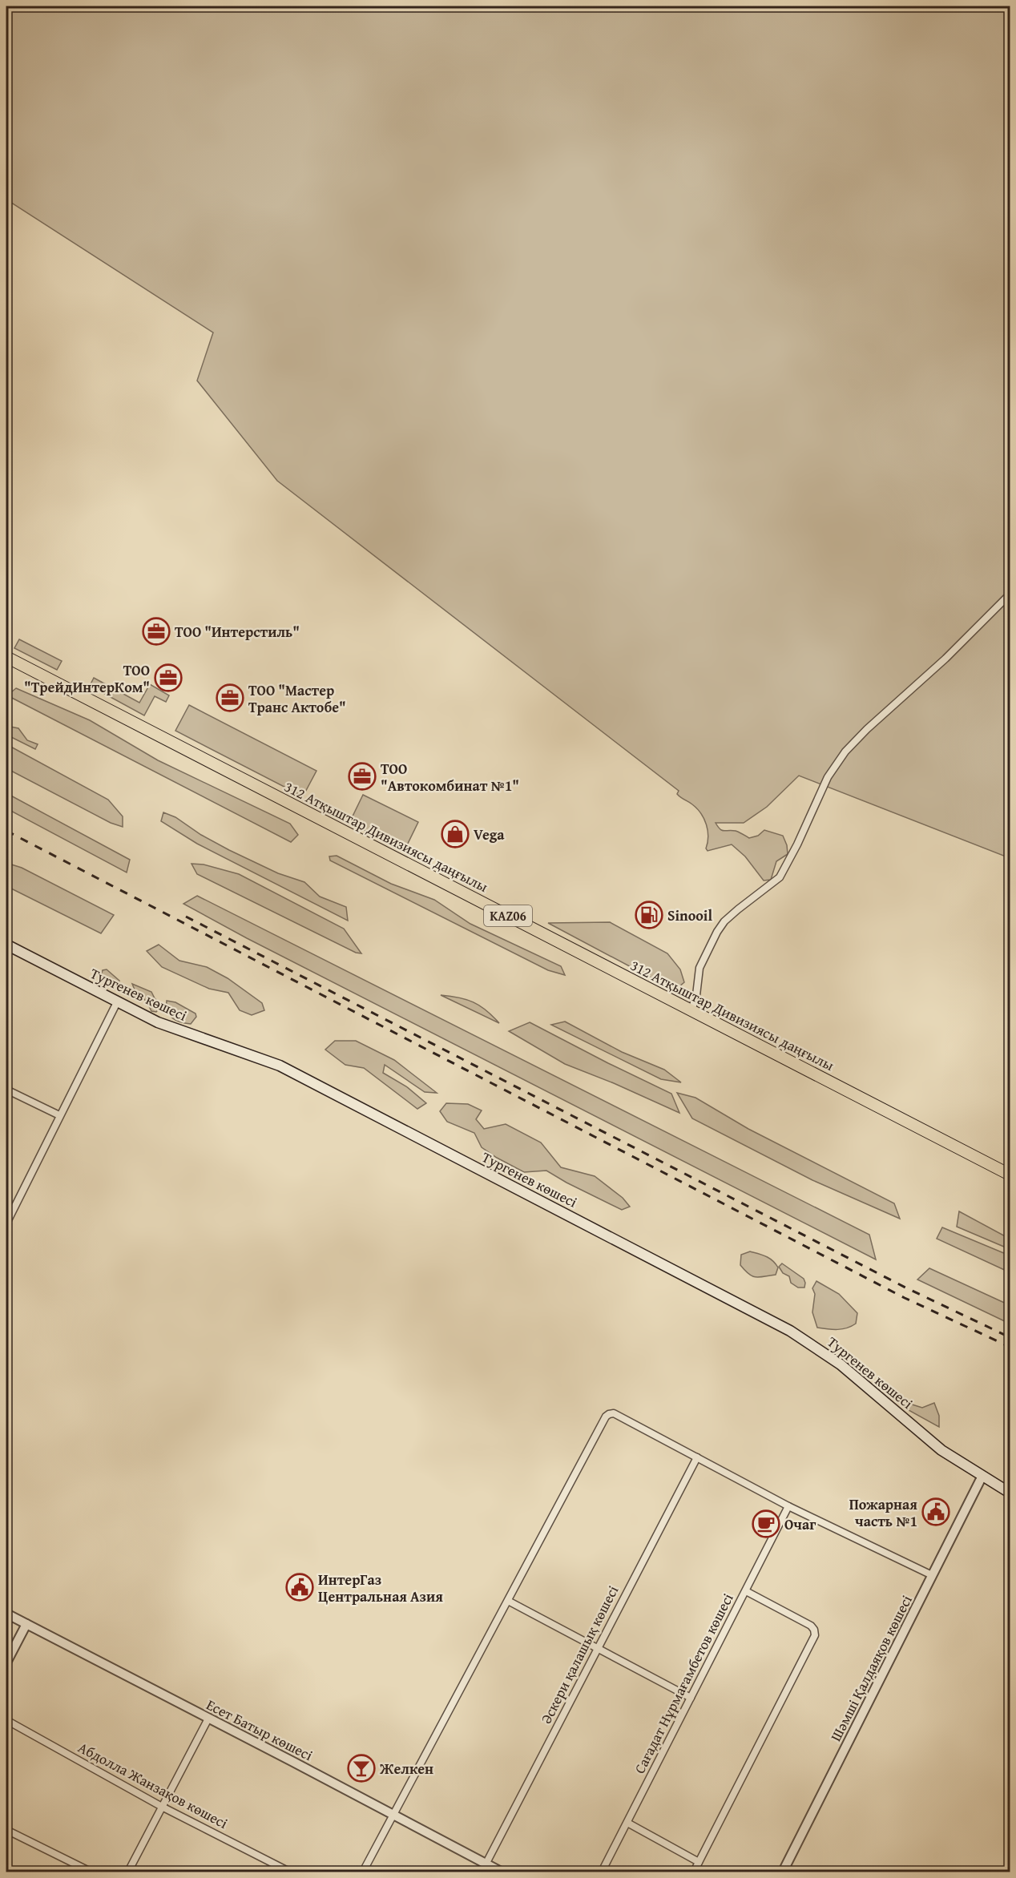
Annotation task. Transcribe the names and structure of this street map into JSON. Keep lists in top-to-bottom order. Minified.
{"streets":{"highway":["312 Атқыштар Дивизиясы даңғылы","KАZ06"],"main road":["Тургенев көшесі"],"street":["Әскери қалашық көшесі","Шәмші Қалдаяқов көшесі","Сағадат Нұрмағамбетов көшесі","Есет Батыр көшесі","Абдолла Жанзақов көшесі"]},"crossings":[["Тургенев көшесі","Шәмші Қалдаяқов көшесі"],["Әскери қалашық көшесі","Есет Батыр көшесі"]],"places":{"office":["ТОО \"Интерстиль\"","ТОО \"ТрейдИнтерКом\"","ТОО \"Мастер Транс Актобе\"","ТОО \"Автокомбинат №1\""],"shop":["Vega"],"fuel station":["Sinooil"],"public building":["Пожарная часть №1","ИнтерГаз Центральная Азия"],"cafe":["Очаг"],"bar":["Желкен"]}}
